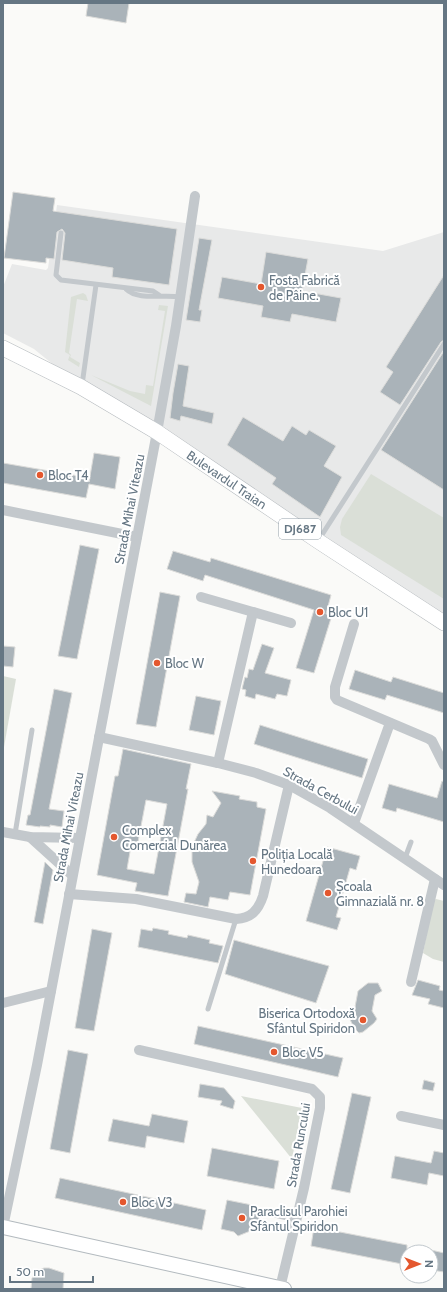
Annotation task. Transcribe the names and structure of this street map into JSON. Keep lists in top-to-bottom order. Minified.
{"streets":{"main road":["Bulevardul Traian","DJ687"],"street":["Strada Mihai Viteazu","Strada Cerbului","Strada Runcului"]},"crossings":[["Bulevardul Traian","Strada Mihai Viteazu"],["Strada Mihai Viteazu","Strada Cerbului"]],"places":["Fosta Fabrică de Pâine.","Bloc T4","Bloc U1","Bloc W","Complex Comercial Dunărea","Poliția Locală Hunedoara","Școala Gimnazială nr. 8","Biserica Ortodoxă Sfântul Spiridon","Bloc V5","Bloc V3","Paraclisul Parohiei Sfântul Spiridon"],"scale_bar":"50 m","north":"right"}
